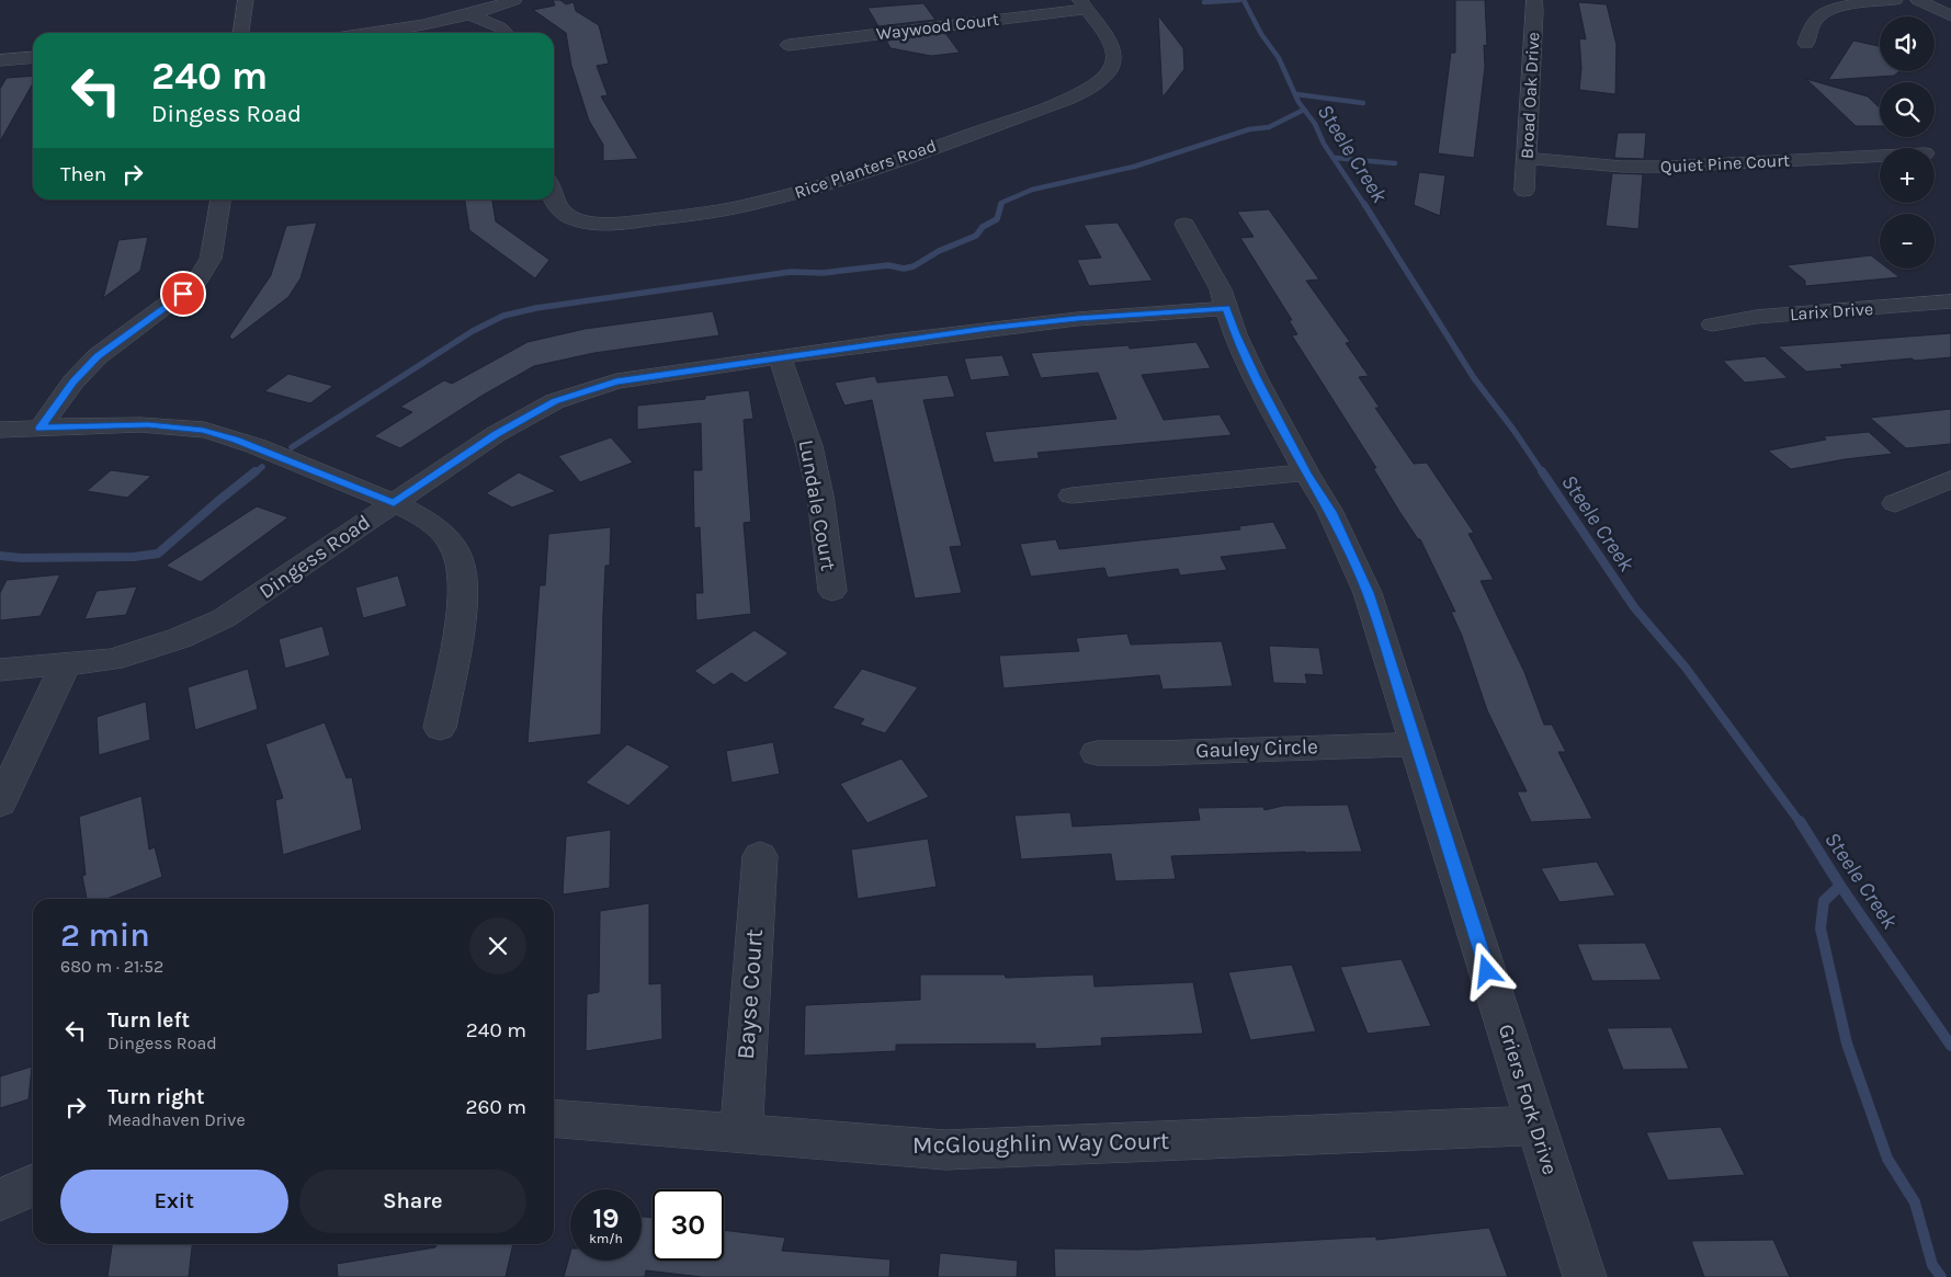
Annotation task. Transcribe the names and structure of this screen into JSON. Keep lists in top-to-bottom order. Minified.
{"streets":{"street":["Waywood Court","Broad Oak Drive","Quiet Pine Court","Rice Planters Road","Larix Drive","Lundale Court","Dingess Road","Gauley Circle","Bayse Court","Griers Fork Drive","McGloughlin Way Court"]},"crossings":[["Waywood Court","Rice Planters Road"],["Broad Oak Drive","Quiet Pine Court"],["Lundale Court","Dingess Road"],["Dingess Road","Griers Fork Drive"],["Gauley Circle","Griers Fork Drive"],["Bayse Court","McGloughlin Way Court"],["Griers Fork Drive","McGloughlin Way Court"]],"water":["Steele Creek"],"page":{"map_buttons":["+","−"],"turn":["240 m","Dingess Road"],"then":"Then","heading":["2 min","680 m · 21:52"],"list":[{"name":"Turn left","note":"Dingess Road","value":"240 m"},{"name":"Turn right","note":"Meadhaven Drive","value":"260 m"}],"buttons":["Exit","Share"],"speed":"19 km/h","limit":"30"}}
